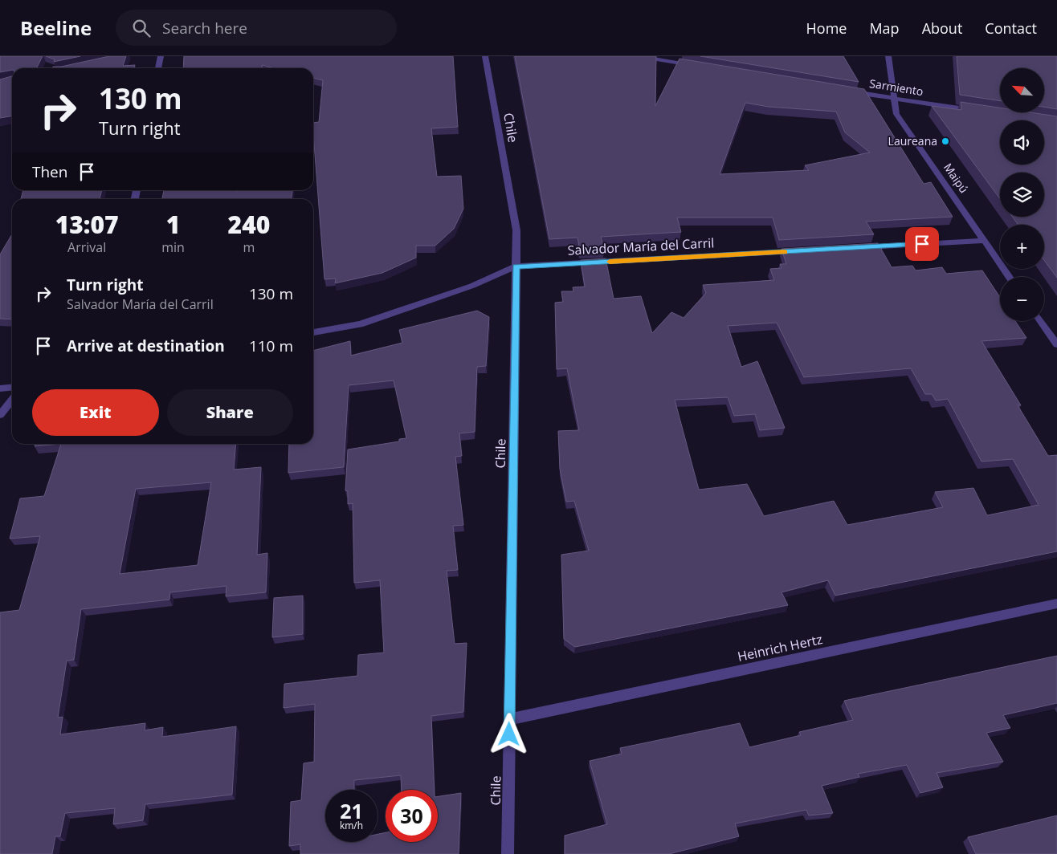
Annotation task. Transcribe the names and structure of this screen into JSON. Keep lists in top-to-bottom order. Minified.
{"streets":{"street":["Sarmiento","Chile","Maipú","Salvador María del Carril","Heinrich Hertz"]},"crossings":[["Sarmiento","Maipú"],["Chile","Salvador María del Carril"],["Chile","Heinrich Hertz"]],"places":["Laureana"],"north":"top left","page":{"header":"Beeline","search":"Search here","nav":["Home","Map","About","Contact"],"map_buttons":["+","−"],"turn":["130 m","Turn right"],"then":"Then","eta":["13:07","Arrival","1","min","240","m"],"list":[{"name":"Turn right","note":"Salvador María del Carril","value":"130 m"},{"name":"Arrive at destination","value":"110 m"}],"buttons":["Exit","Share"],"speed":"21 km/h","limit":"30"}}
